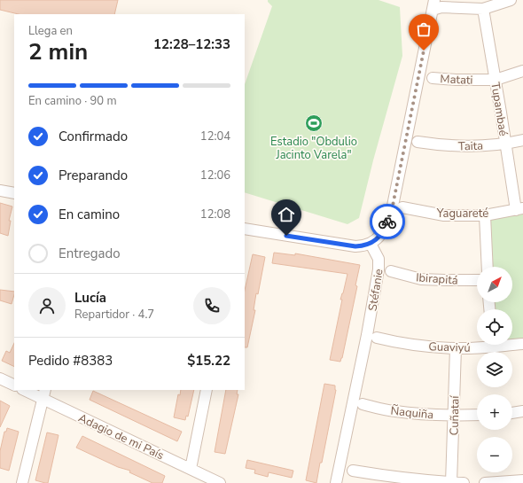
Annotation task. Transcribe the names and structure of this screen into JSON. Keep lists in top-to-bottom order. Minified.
{"streets":{"street":["Matati","Tupambaé","Taita","Yaguareté","Ibirapitá","Stéfanie","Guaviyú","Ñaquiña","Cuñataí","Adagio de mi País"]},"crossings":[["Matati","Tupambaé"],["Tupambaé","Taita"],["Tupambaé","Yaguareté"],["Guaviyú","Cuñataí"],["Ñaquiña","Cuñataí"]],"places":{"sports":["Estadio \"Obdulio Jacinto Varela\""]},"north":"top right","page":{"heading":["2 min","Llega en","12:28–12:33"],"panel":["Lucía","Repartidor · 4.7","Pedido #8383","$15.22"],"bar":"En camino · 90 m","list":[["Confirmado","12:04"],["Preparando","12:06"],["En camino","12:08"],"Entregado"],"map_buttons":["+","−"]}}
